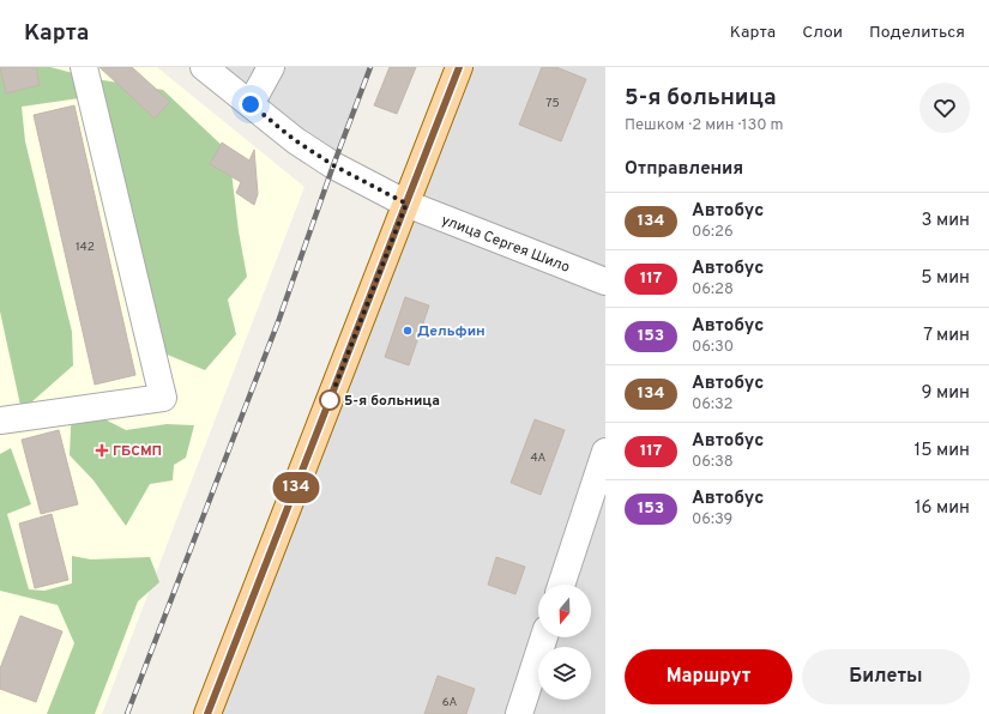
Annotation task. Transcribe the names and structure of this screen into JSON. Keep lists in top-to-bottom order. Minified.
{"streets":{"street":["улица Сергея Шило"]},"places":{"other":["Дельфин","5-я больница"],"health":["ГБСМП"]},"lines":["bus line 134"],"house_numbers":["75","142","4А","6А"],"north":"bottom","page":{"header":"Карта","nav":["Карта","Слои","Поделиться"],"on_map":"134","heading":[["5-я больница","Пешком · 2 мин · 130 m"],"Отправления"],"list":[{"mark":"134","name":"Автобус","note":"06:26","value":"3 мин"},{"mark":"117","name":"Автобус","note":"06:28","value":"5 мин"},{"mark":"153","name":"Автобус","note":"06:30","value":"7 мин"},{"mark":"134","name":"Автобус","note":"06:32","value":"9 мин"},{"mark":"117","name":"Автобус","note":"06:38","value":"15 мин"},{"mark":"153","name":"Автобус","note":"06:39","value":"16 мин"}],"buttons":["Маршрут","Билеты"]}}
